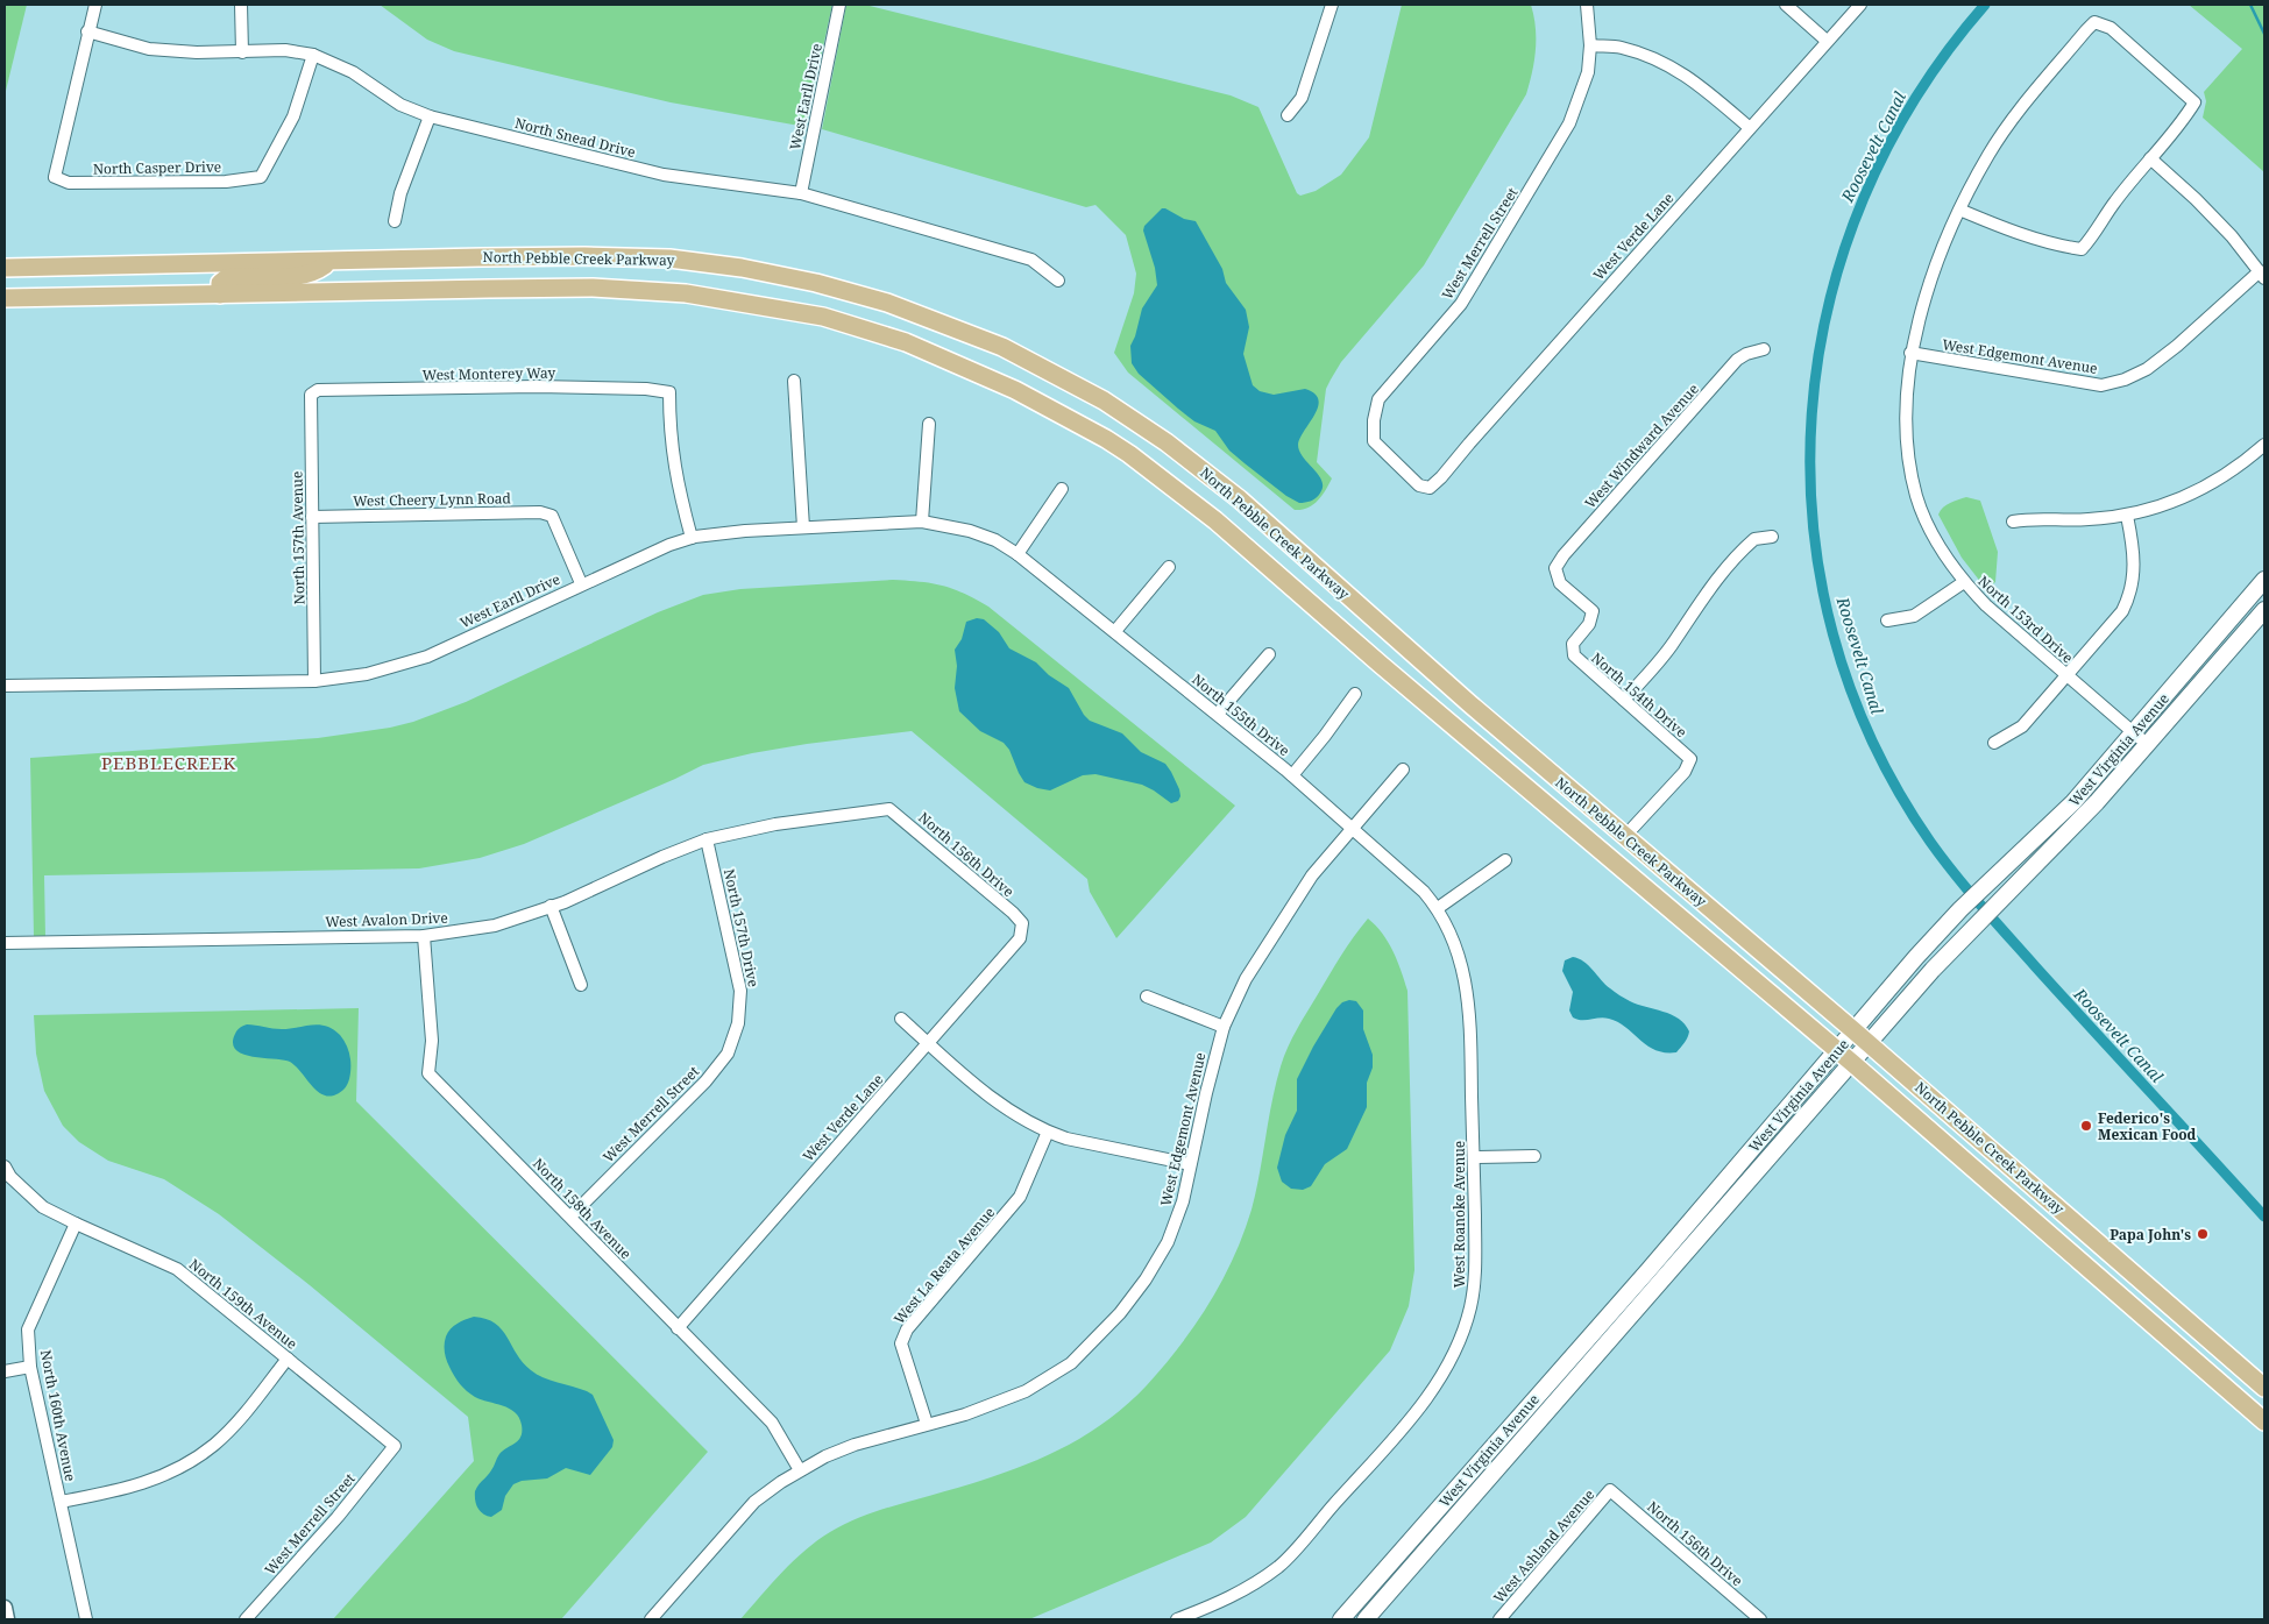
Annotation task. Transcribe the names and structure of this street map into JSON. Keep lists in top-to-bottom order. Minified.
{"streets":{"main road":["North Pebble Creek Parkway","West Virginia Avenue"],"street":["West Earll Drive","North Snead Drive","North Casper Drive","West Verde Lane","West Merrell Street","West Edgemont Avenue","West Monterey Way","West Windward Avenue","West Cheery Lynn Road","North 157th Avenue","North 153rd Drive","North 154th Drive","North 155th Drive","North 156th Drive","West Avalon Drive","North 157th Drive","North 158th Avenue","West Roanoke Avenue","West La Reata Avenue","North 159th Avenue","North 160th Avenue","West Ashland Avenue"]},"crossings":[["West Earll Drive","North Snead Drive"],["West Earll Drive","West Monterey Way"],["West Earll Drive","West Cheery Lynn Road"],["West Earll Drive","North 157th Avenue"],["West Earll Drive","North 155th Drive"],["North Snead Drive","North Casper Drive"],["West Verde Lane","West Merrell Street"],["West Verde Lane","North 156th Drive"],["West Verde Lane","North 158th Avenue"],["West Merrell Street","North 157th Drive"],["West Merrell Street","North 158th Avenue"],["West Merrell Street","North 159th Avenue"],["North Pebble Creek Parkway","North 154th Drive"],["North Pebble Creek Parkway","West Virginia Avenue"],["West Edgemont Avenue","North 153rd Drive"],["West Edgemont Avenue","North 155th Drive"],["West Edgemont Avenue","North 158th Avenue"],["West Edgemont Avenue","West La Reata Avenue"],["West Monterey Way","North 157th Avenue"],["West Windward Avenue","North 154th Drive"],["West Cheery Lynn Road","North 157th Avenue"],["North 153rd Drive","West Virginia Avenue"],["North 155th Drive","West Roanoke Avenue"],["North 156th Drive","West Avalon Drive"],["North 156th Drive","West Ashland Avenue"],["West Avalon Drive","North 157th Drive"],["West Avalon Drive","North 158th Avenue"],["North 159th Avenue","North 160th Avenue"]],"districts":["PEBBLECREEK"],"water":["Roosevelt Canal"],"places":["Federico's Mexican Food","Papa John's"]}
